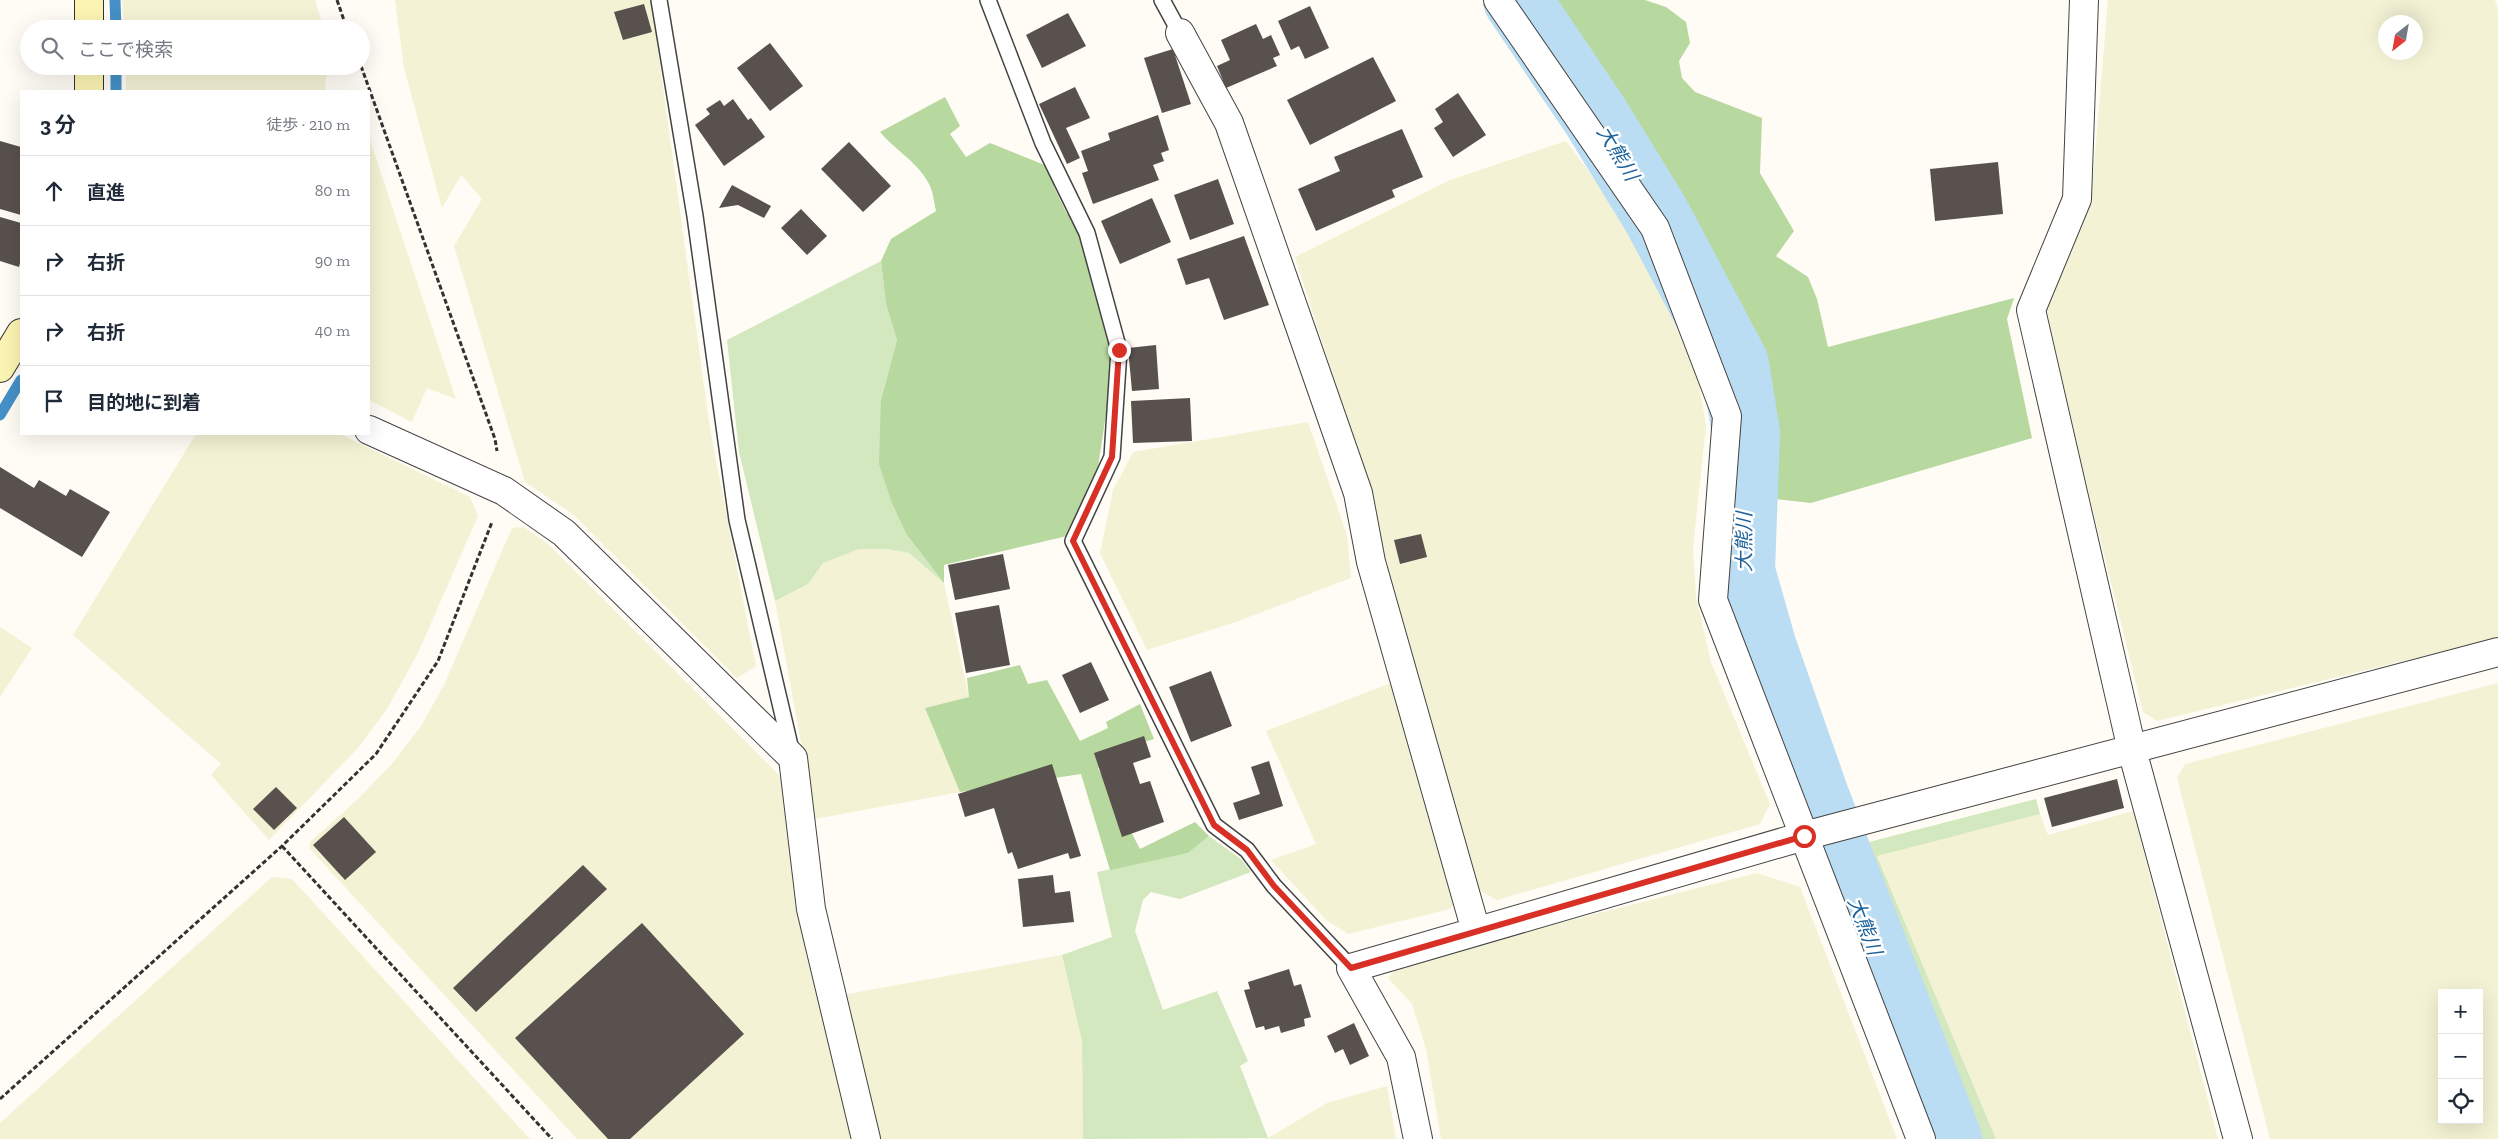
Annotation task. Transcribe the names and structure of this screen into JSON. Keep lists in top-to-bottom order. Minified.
{"water":["大熊川"],"north":"bottom left","page":{"search":"ここで検索","heading":["3 分","徒歩 · 210 m"],"list":[["直進","80 m"],["右折","90 m"],["右折","40 m"],"目的地に到着"],"map_buttons":["+","−"]}}
